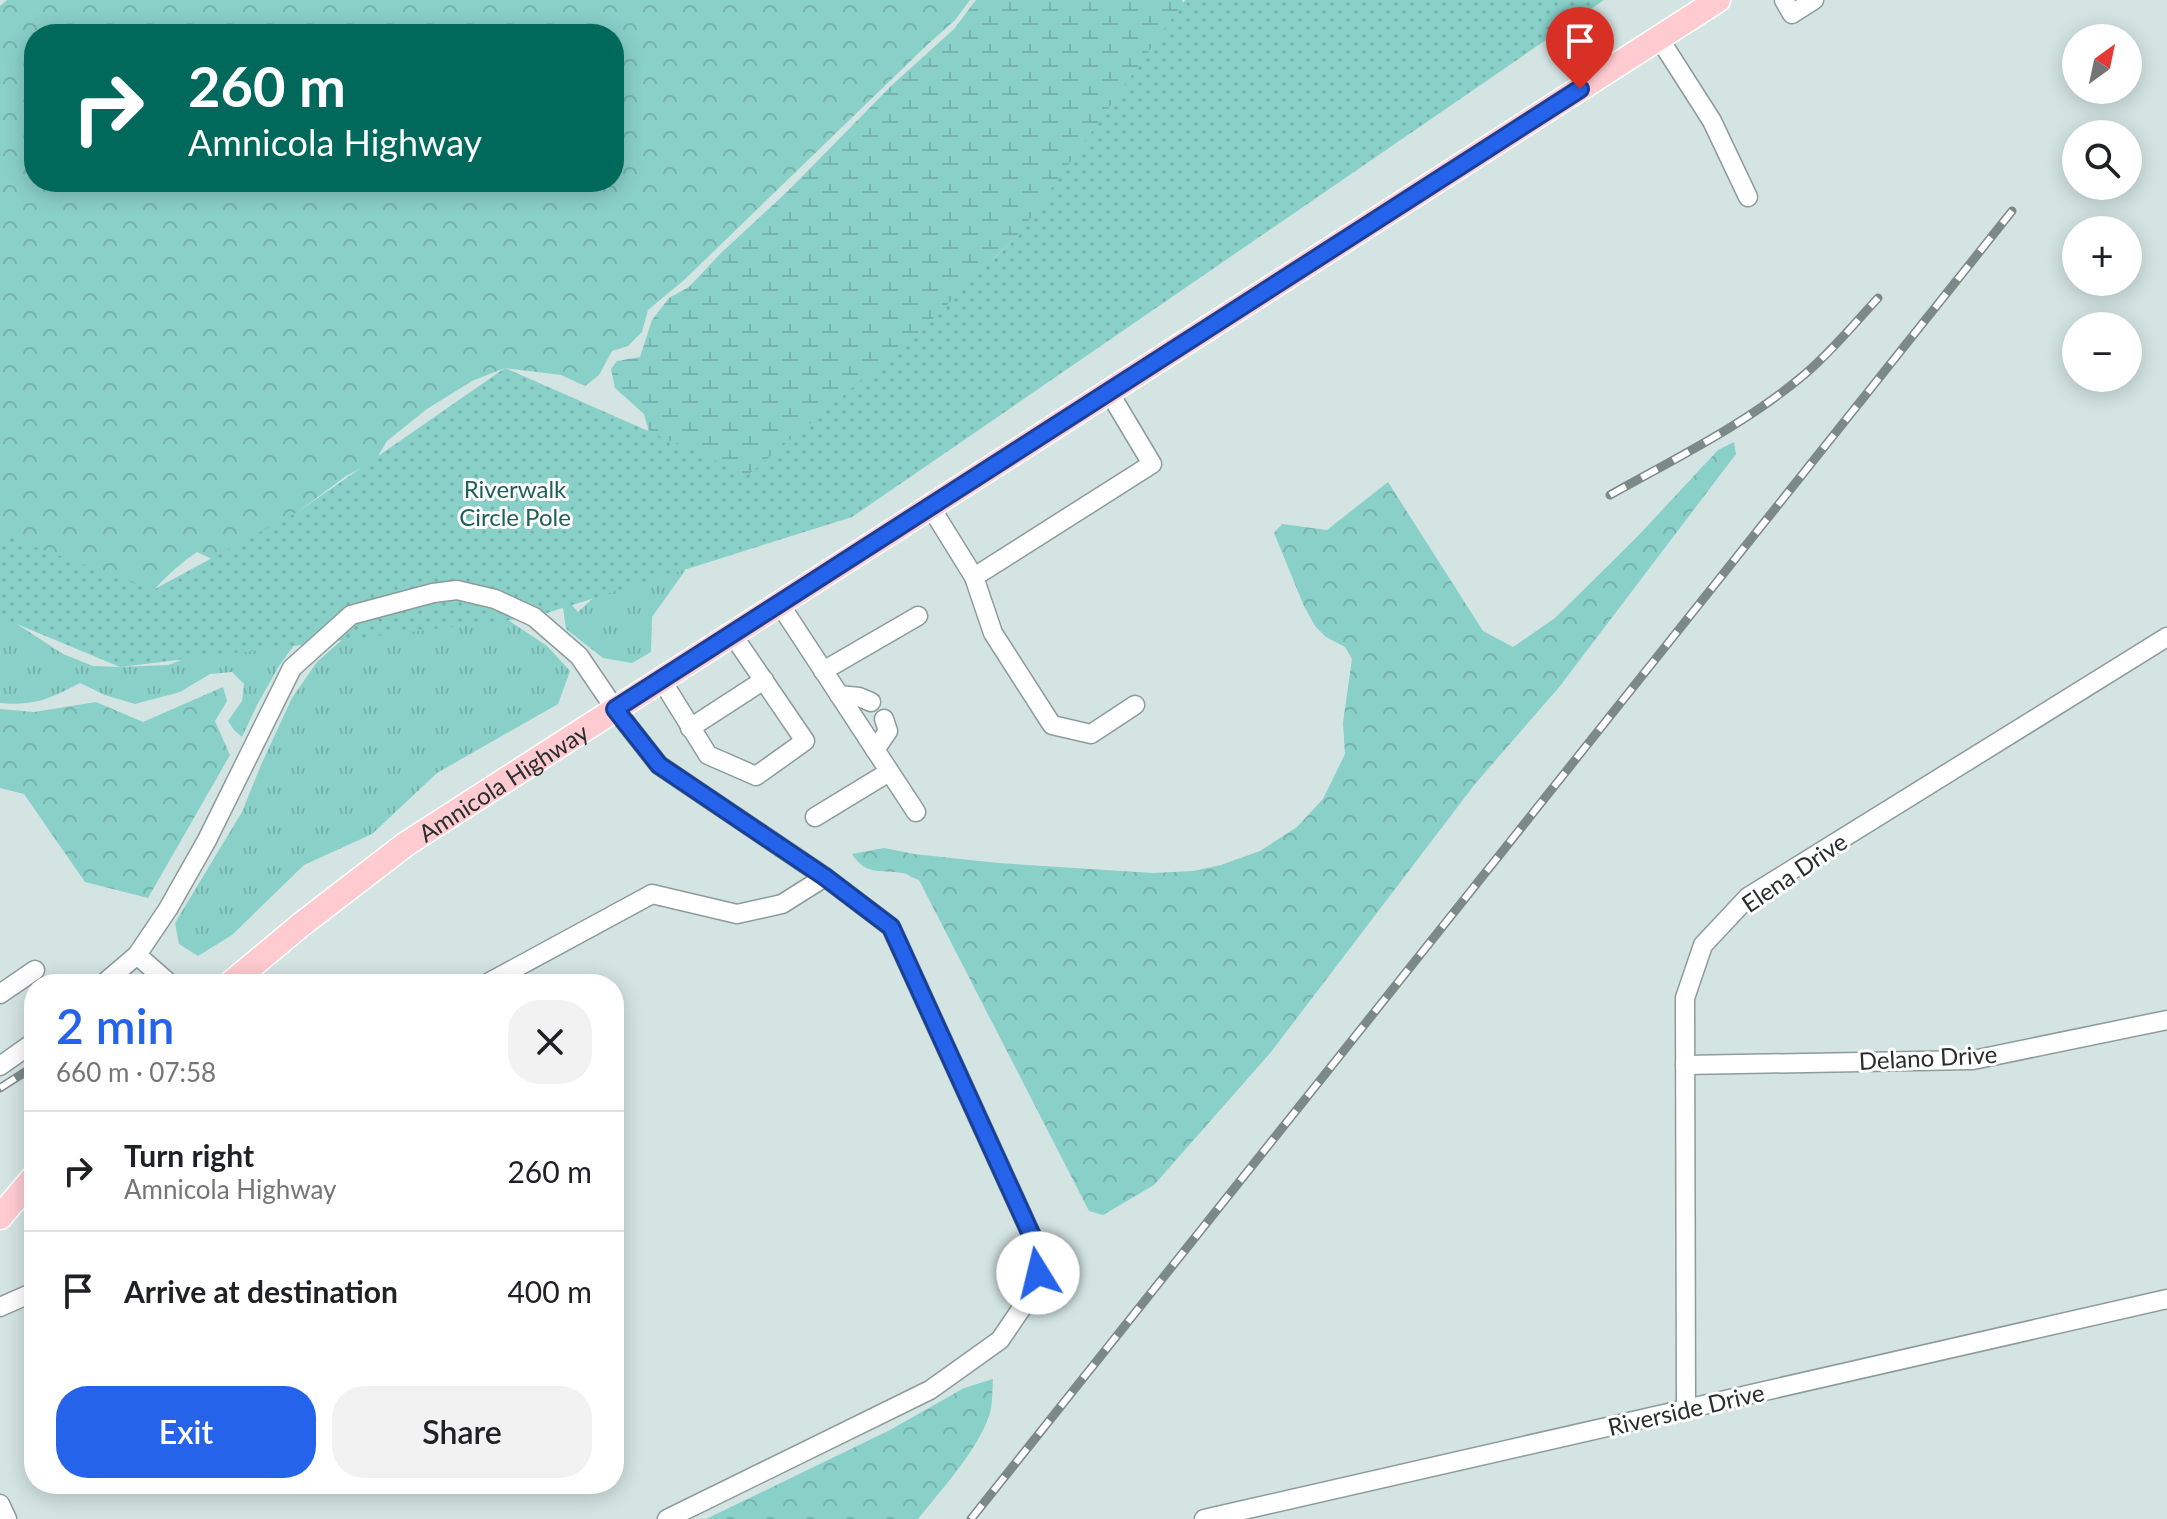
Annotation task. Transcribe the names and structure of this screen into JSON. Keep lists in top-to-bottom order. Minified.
{"streets":{"main road":["Amnicola Highway"],"street":["Elena Drive","Delano Drive","Riverside Drive"]},"crossings":[["Elena Drive","Delano Drive"],["Elena Drive","Riverside Drive"]],"parks":["Riverwalk Circle Pole"],"north":"top right","page":{"map_buttons":["+","−"],"turn":["260 m","Amnicola Highway"],"heading":["2 min","660 m · 07:58"],"list":[{"name":"Turn right","note":"Amnicola Highway","value":"260 m"},{"name":"Arrive at destination","value":"400 m"}],"buttons":["Exit","Share"]}}
